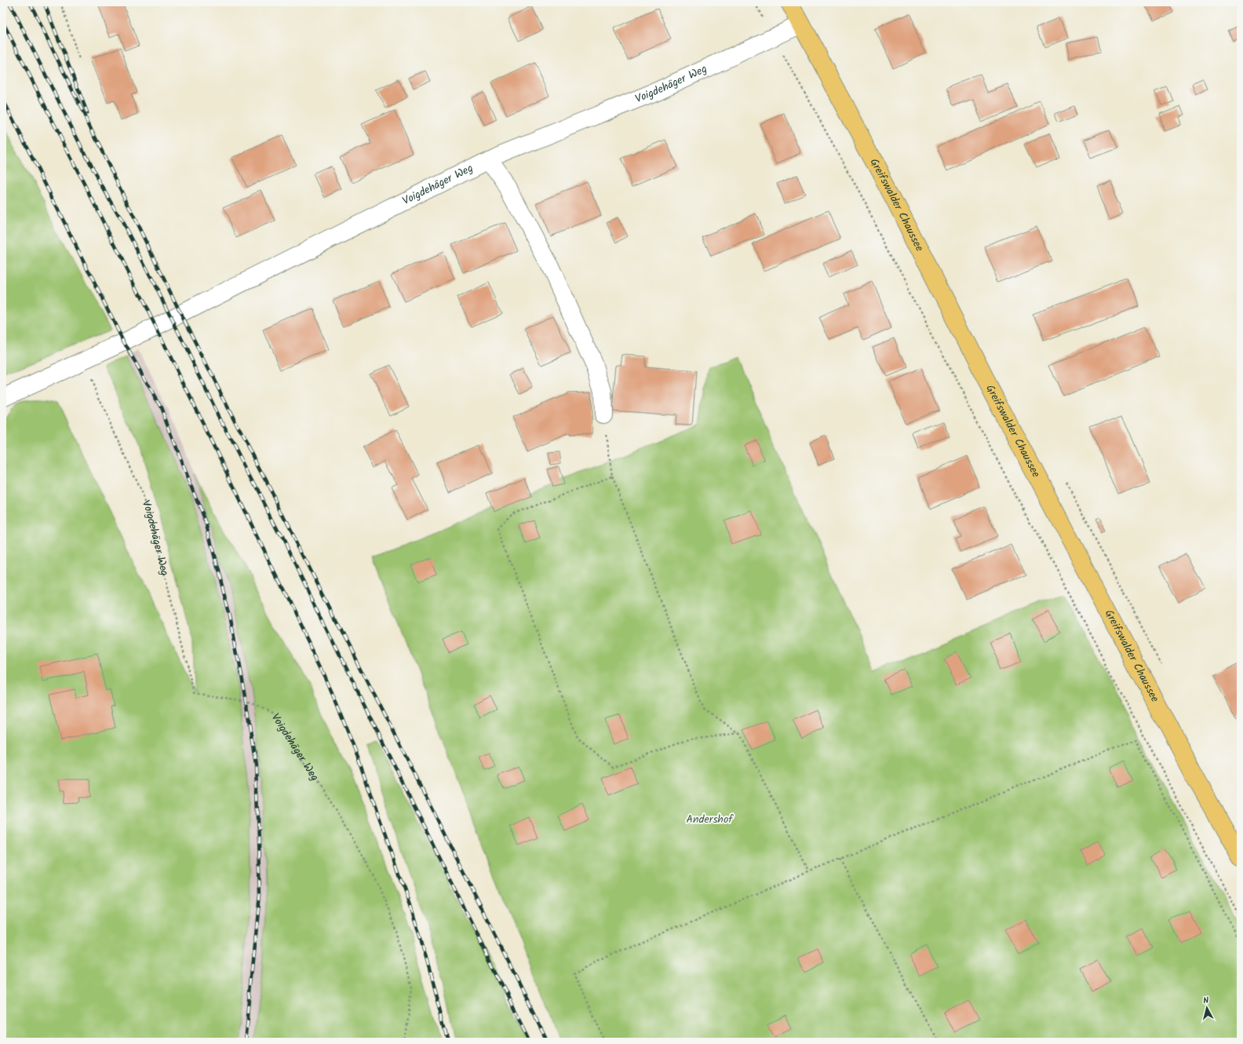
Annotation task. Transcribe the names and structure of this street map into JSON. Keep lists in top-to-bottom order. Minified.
{"streets":{"main road":["Greifswalder Chaussee"],"street":["Voigdehäger Weg"]},"crossings":[["Voigdehäger Weg","Greifswalder Chaussee"]],"parks":["Andershof"],"north":"top"}
